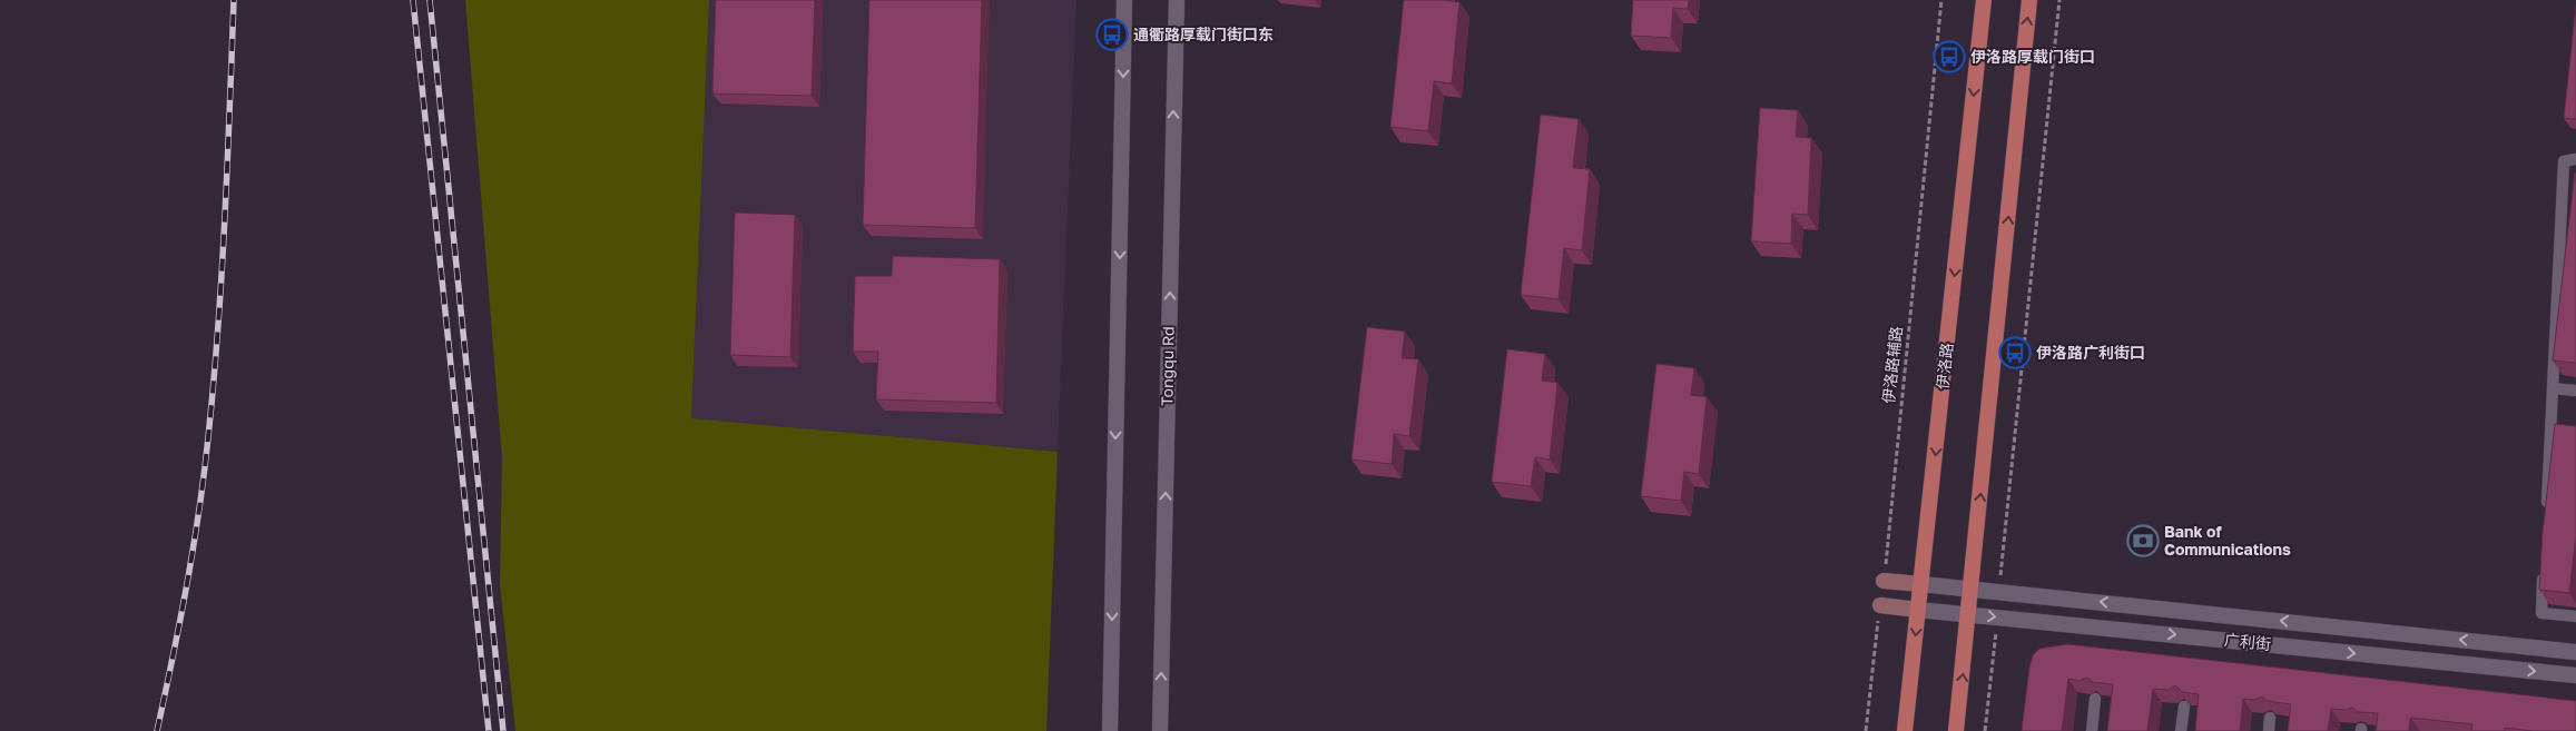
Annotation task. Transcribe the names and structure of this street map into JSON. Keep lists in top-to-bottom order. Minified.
{"streets":{"main road":["伊洛路"],"street":["Tongqu Rd","广利街"],"path":["伊洛路辅路"]},"crossings":[["伊洛路","广利街"]],"places":{"bus stop":["通衢路厚载门街口东","伊洛路厚载门街口","伊洛路广利街口"],"bank":["Bank of Communications"]}}
